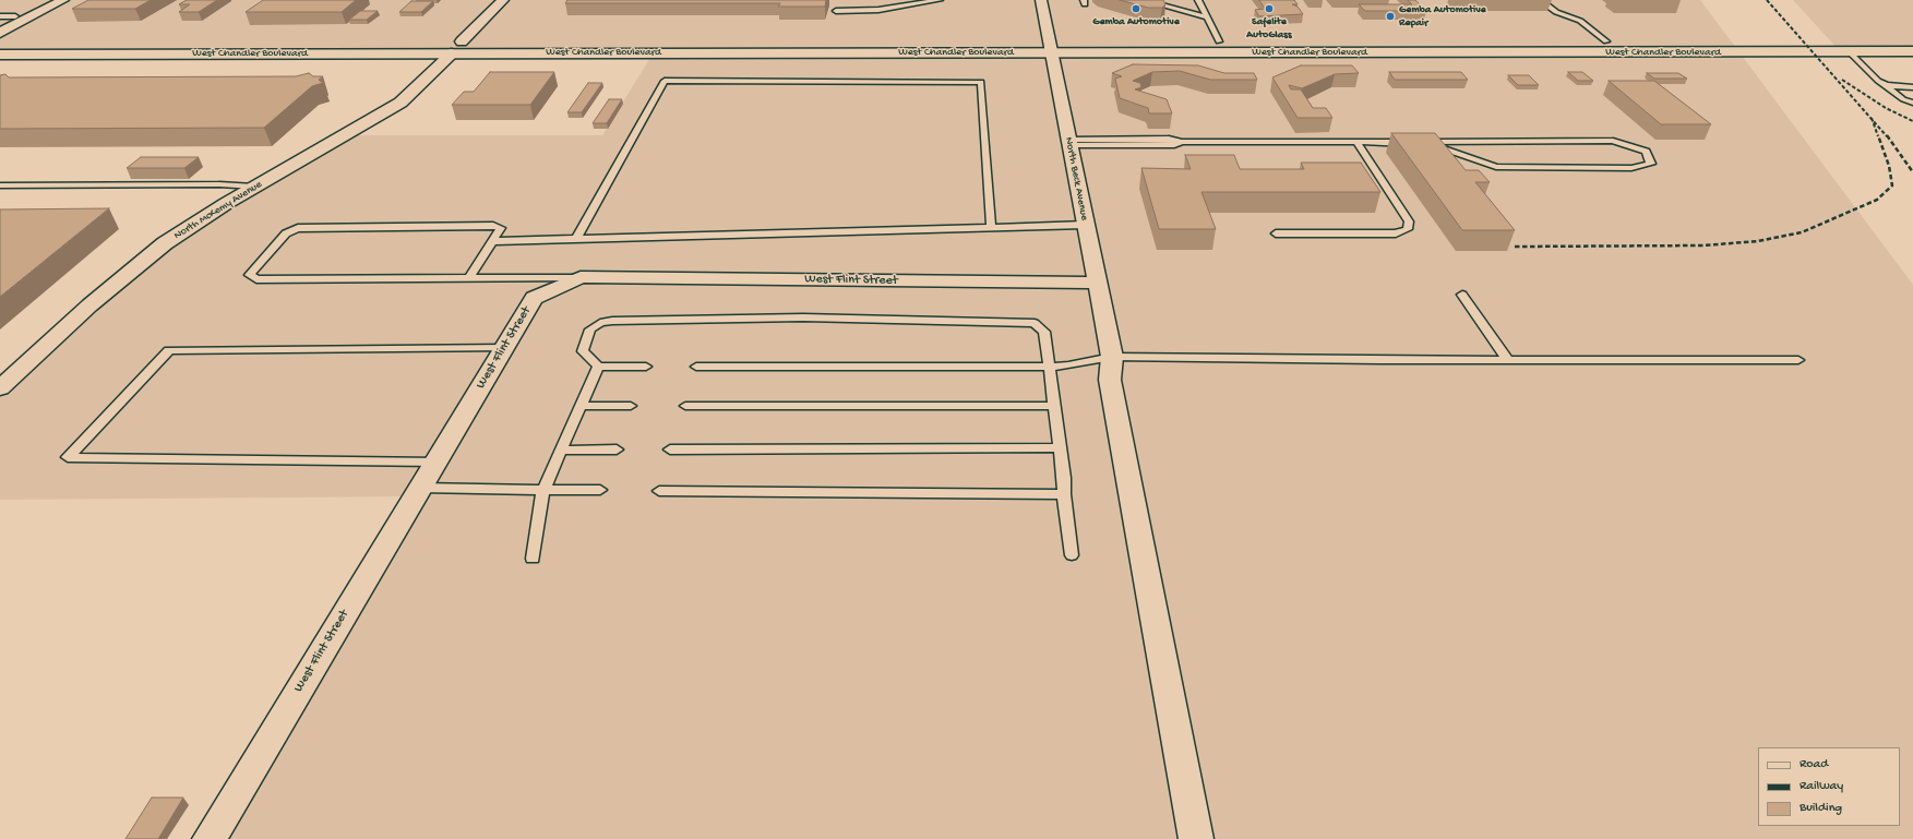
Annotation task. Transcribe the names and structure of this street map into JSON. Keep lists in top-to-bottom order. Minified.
{"streets":{"main road":["West Chandler Boulevard"],"street":["North Beck Avenue","North McKemy Avenue","West Flint Street"]},"crossings":[["West Chandler Boulevard","North Beck Avenue"],["West Chandler Boulevard","North McKemy Avenue"],["North Beck Avenue","West Flint Street"]],"places":["Gemba Automotive","Safelite AutoGlass","Gemba Automotive Repair"],"legend":["Road","Railway","Building"]}
